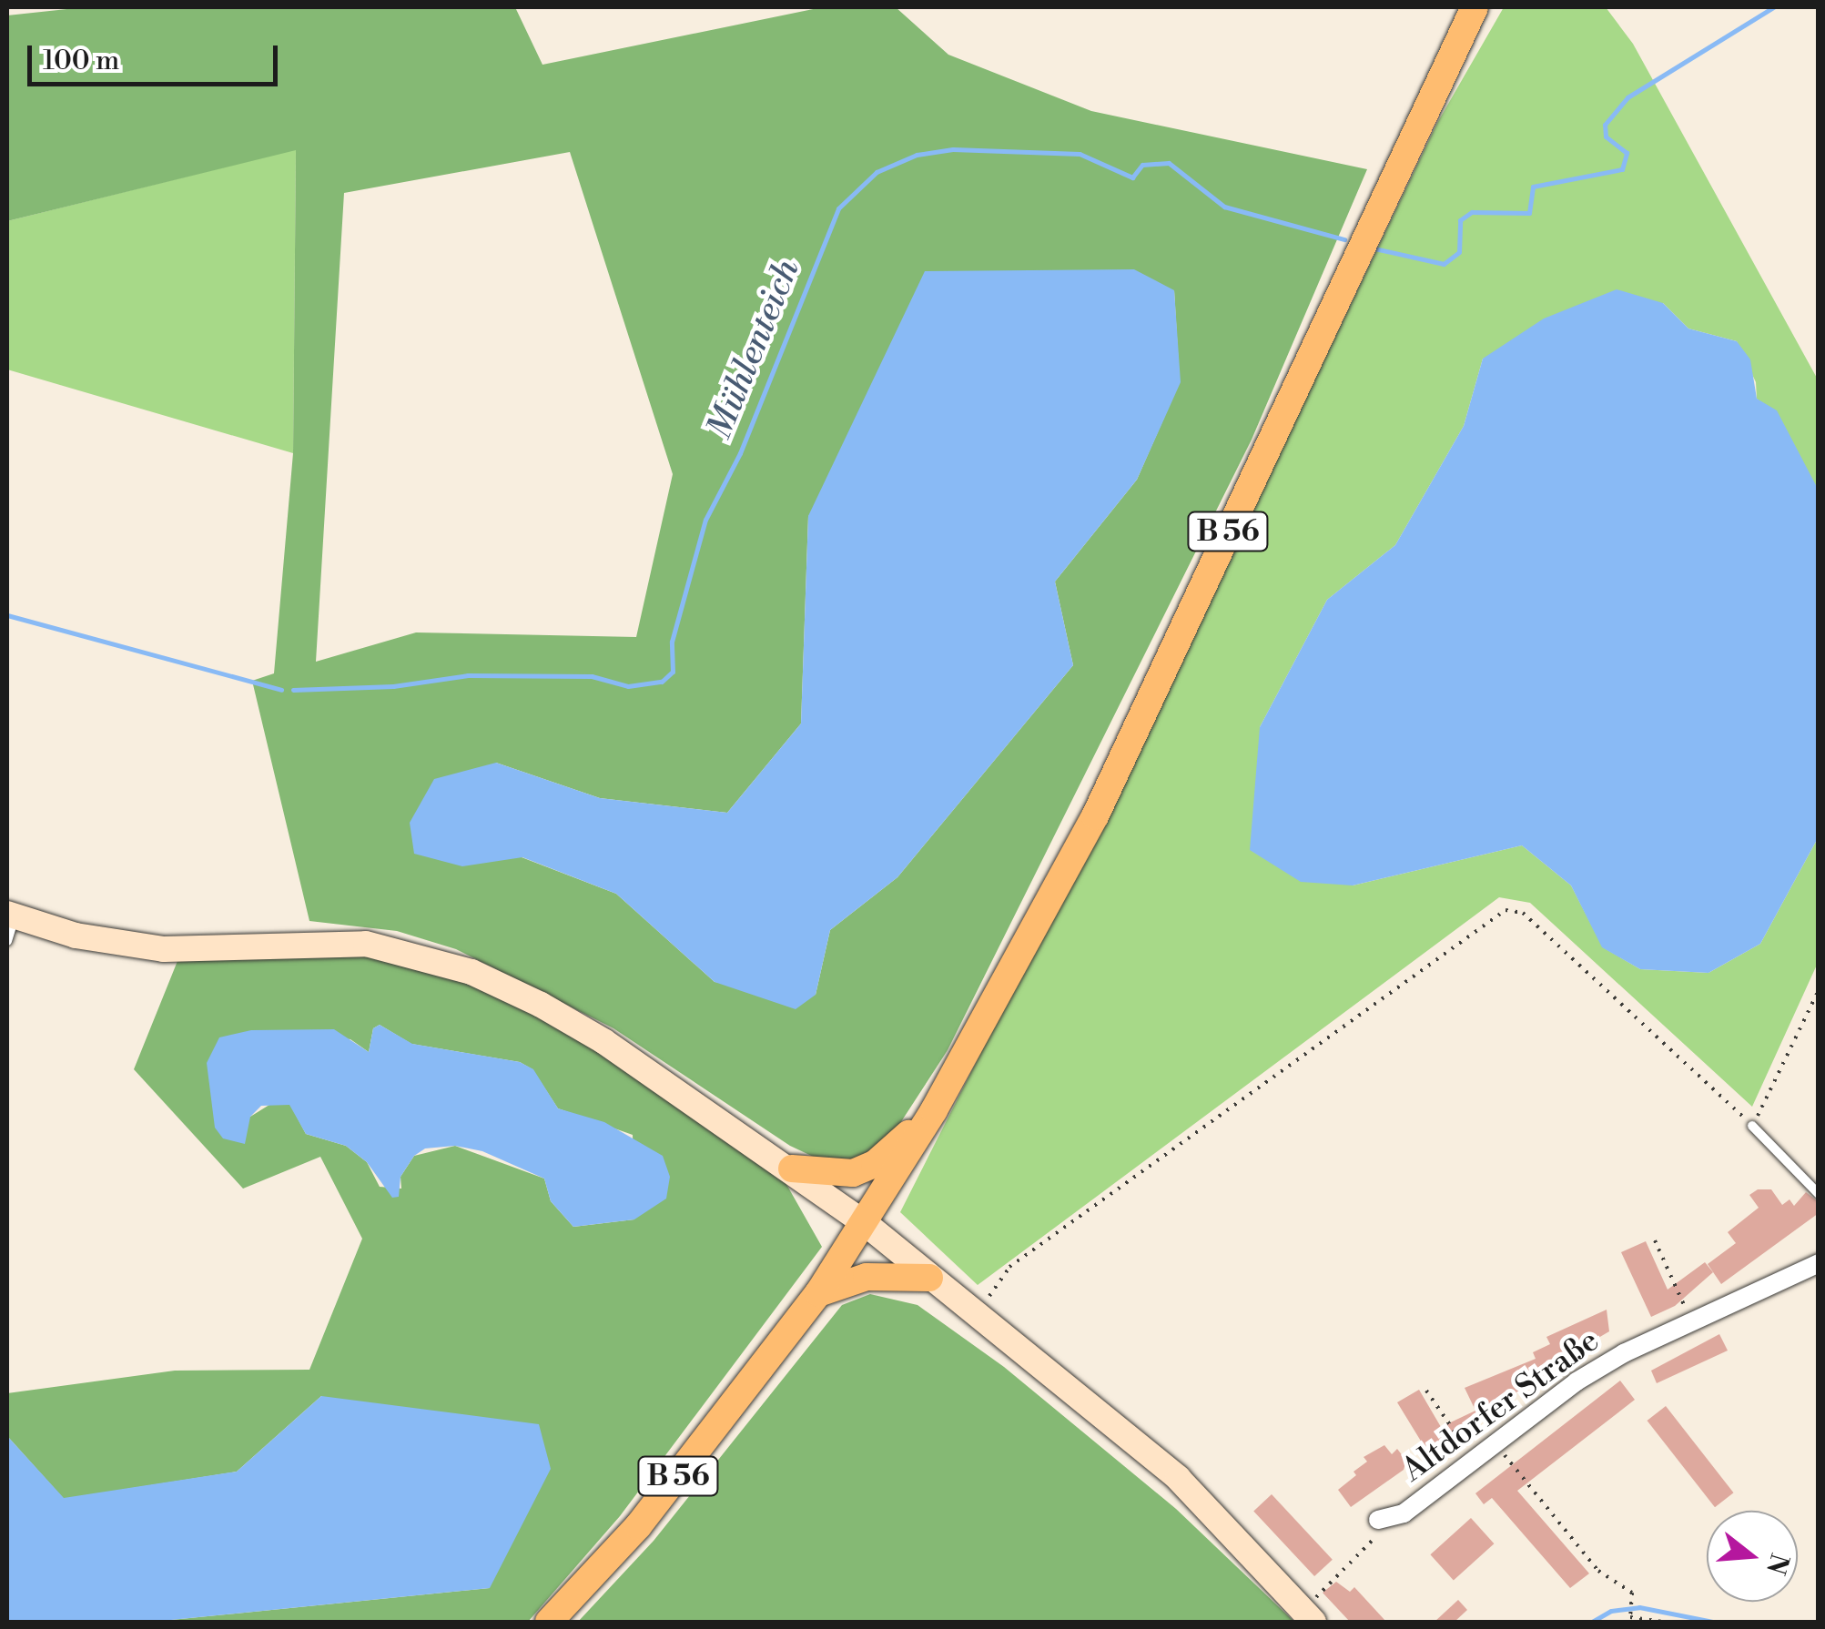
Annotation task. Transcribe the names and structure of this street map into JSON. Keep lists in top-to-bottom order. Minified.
{"streets":{"main road":["B 56"],"street":["Altdorfer Straße"]},"water":["Mühlenteich"],"scale_bar":"100 m","north":"right"}
